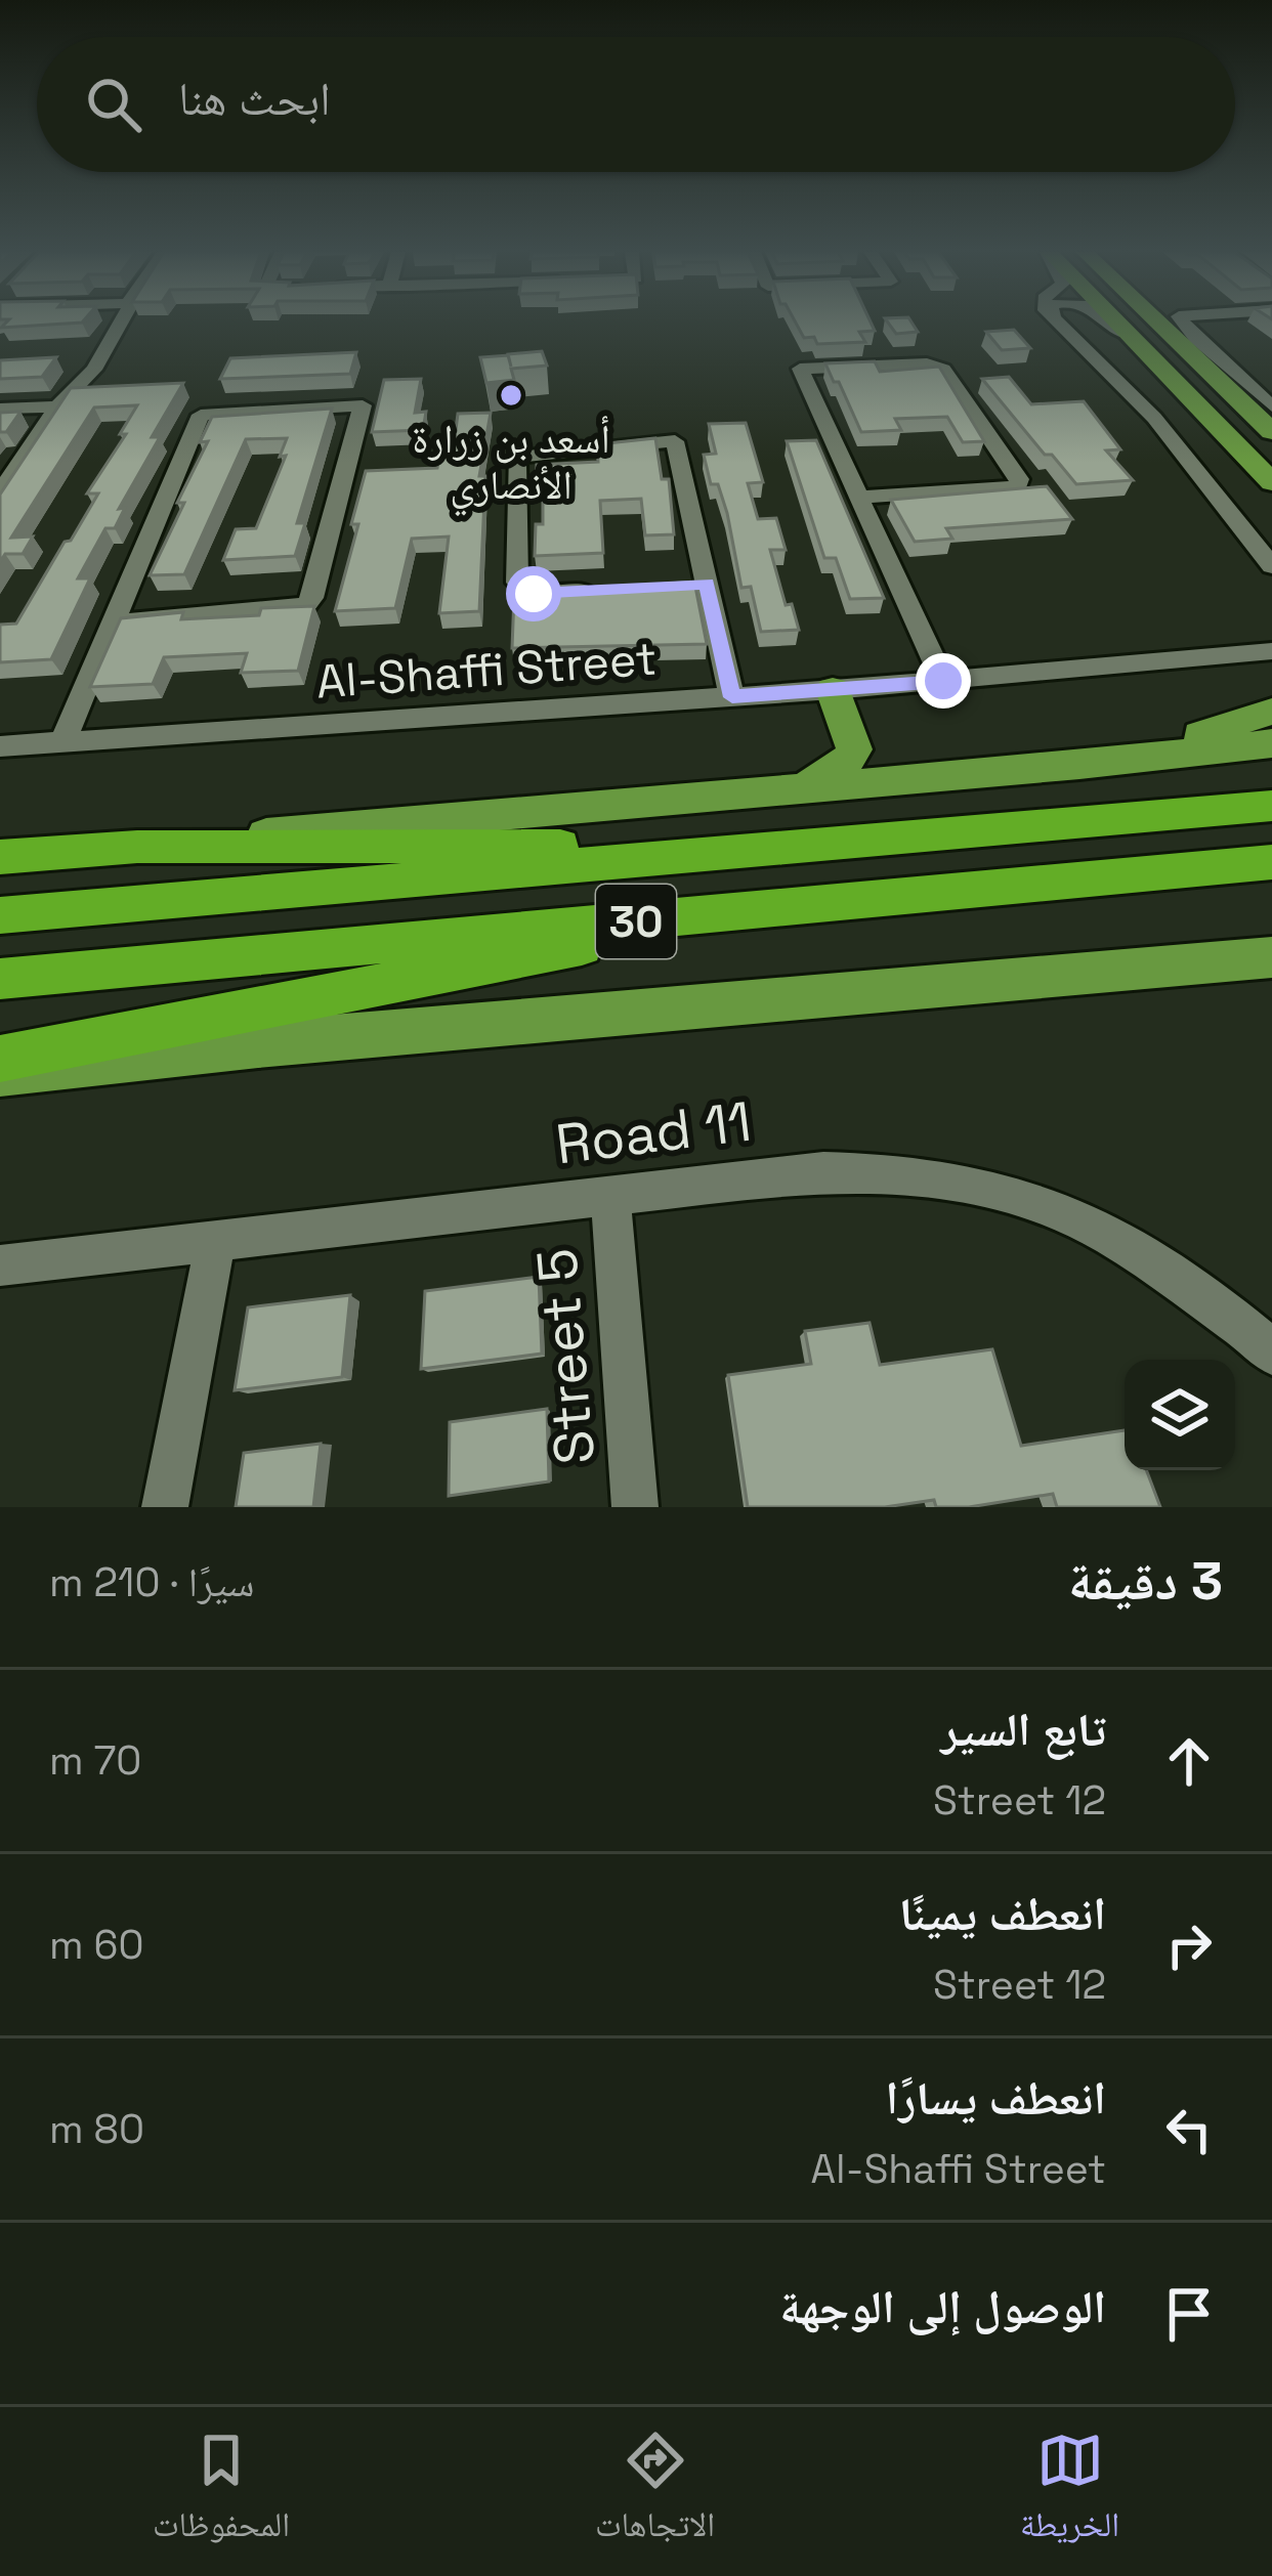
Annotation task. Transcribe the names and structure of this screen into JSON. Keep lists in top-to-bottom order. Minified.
{"streets":{"highway":["30"],"street":["Al-Shaffi Street","Road 11","Street 5"]},"crossings":[["Road 11","Street 5"]],"places":["أسعد بن زرارة الأنصاري"],"page":{"search":"ابحث هنا","heading":["3 دقيقة","سيرًا · 210 m"],"list":[["تابع السير","Street 12","70 m"],["انعطف يمينًا","Street 12","60 m"],["انعطف يسارًا","Al-Shaffi Street","80 m"],"الوصول إلى الوجهة"],"nav":["الخريطة","الاتجاهات","المحفوظات"]}}
